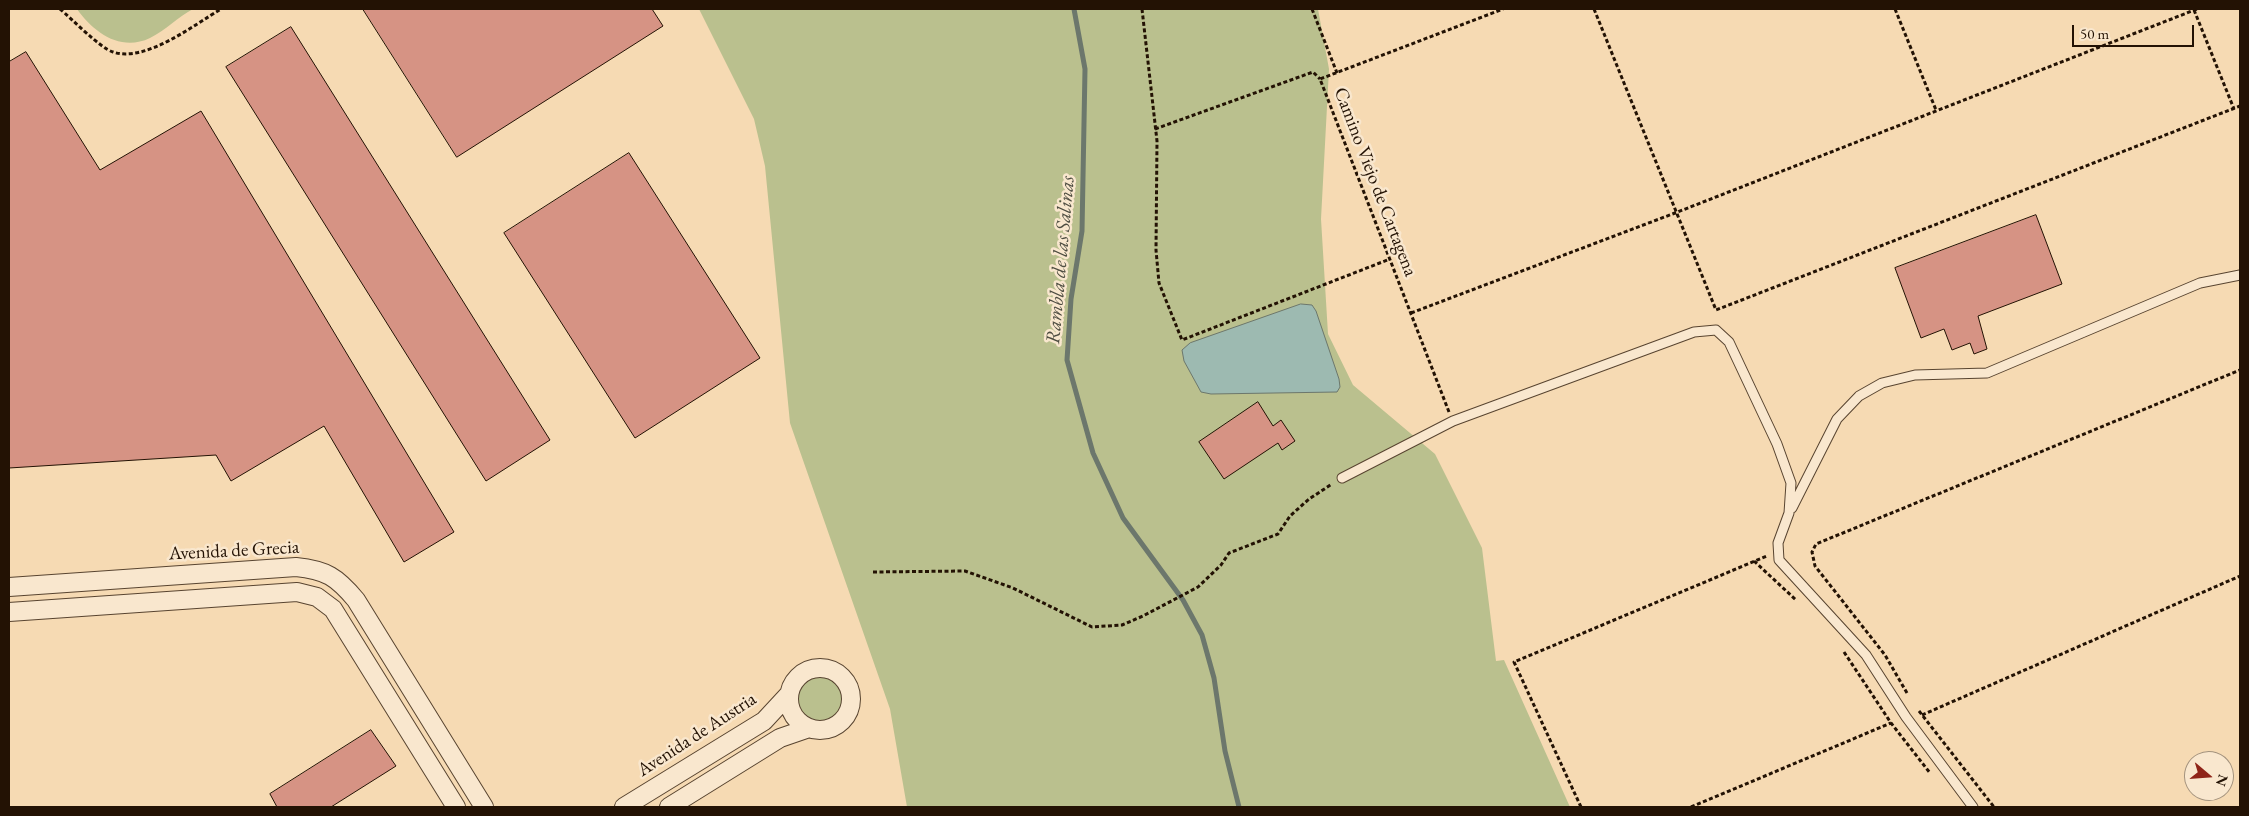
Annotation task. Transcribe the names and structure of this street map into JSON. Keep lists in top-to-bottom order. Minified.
{"streets":{"street":["Avenida de Grecia","Avenida de Austria"],"path":["Camino Viejo de Cartagena"]},"water":["Rambla de las Salinas"],"scale_bar":"50 m","north":"right"}
